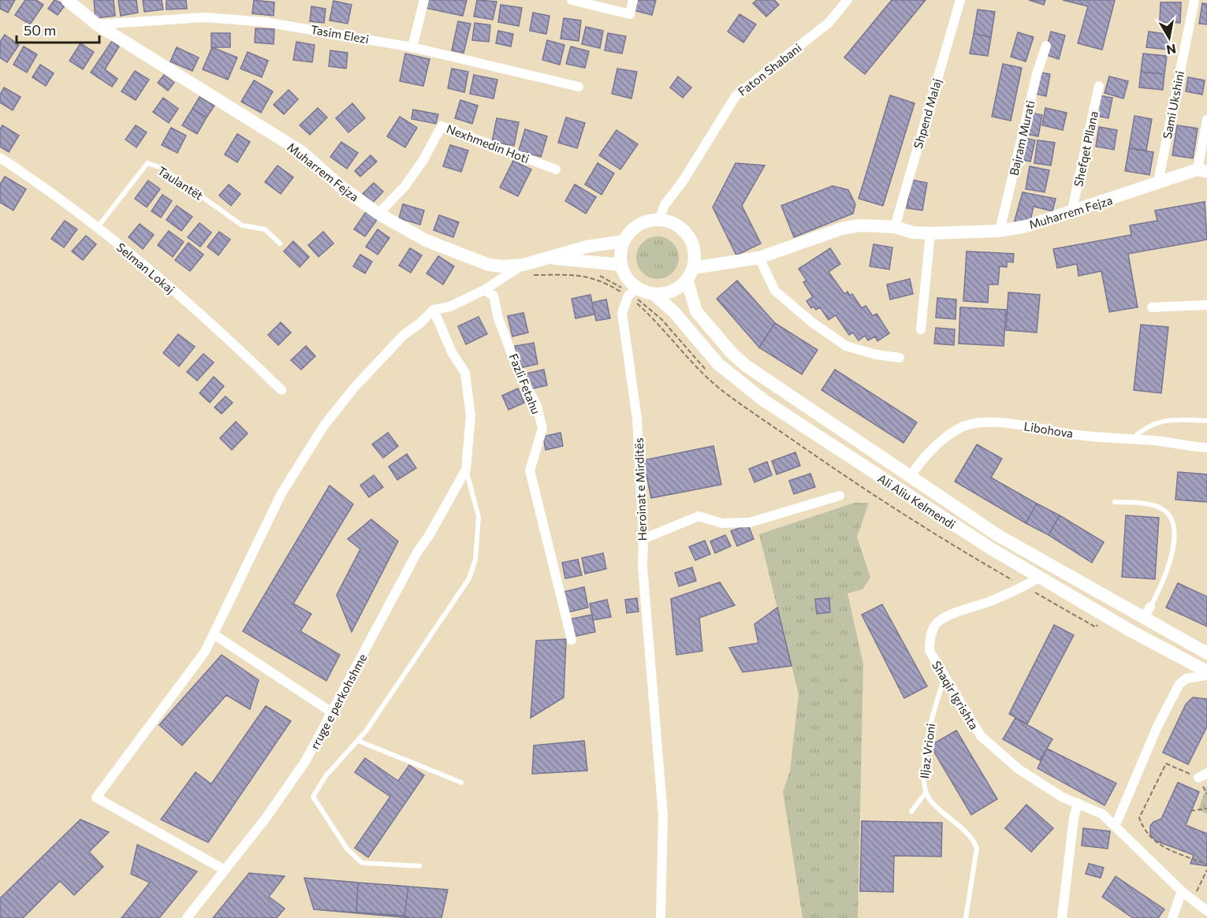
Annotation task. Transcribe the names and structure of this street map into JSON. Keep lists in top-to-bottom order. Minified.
{"streets":{"street":["Tasim Elezi","Faton Shabani","Sami Ukshini","Shpend Malaj","Bajram Murati","Nexhmedin Hoti","Shefqet Pllana","Muharrem Fejza","Selman Lokaj","Fazli Fetahu","Libohova","Heroinat e Mirditës","Ali Aliu Kelmendi","Shaqir Igrishta","rruge e perkohshme"],"lane":["Taulantët","Iljaz Vrioni"]},"crossings":[["Tasim Elezi","Muharrem Fejza"],["Faton Shabani","Muharrem Fejza"],["Faton Shabani","Heroinat e Mirditës"],["Faton Shabani","Ali Aliu Kelmendi"],["Sami Ukshini","Muharrem Fejza"],["Shpend Malaj","Muharrem Fejza"],["Bajram Murati","Muharrem Fejza"],["Nexhmedin Hoti","Muharrem Fejza"],["Shefqet Pllana","Muharrem Fejza"],["Muharrem Fejza","Heroinat e Mirditës"],["Muharrem Fejza","Ali Aliu Kelmendi"],["Taulantët","Selman Lokaj"],["Libohova","Ali Aliu Kelmendi"],["Heroinat e Mirditës","Ali Aliu Kelmendi"],["Ali Aliu Kelmendi","Shaqir Igrishta"],["Shaqir Igrishta","Iljaz Vrioni"]],"scale_bar":"50 m","north":"bottom"}
